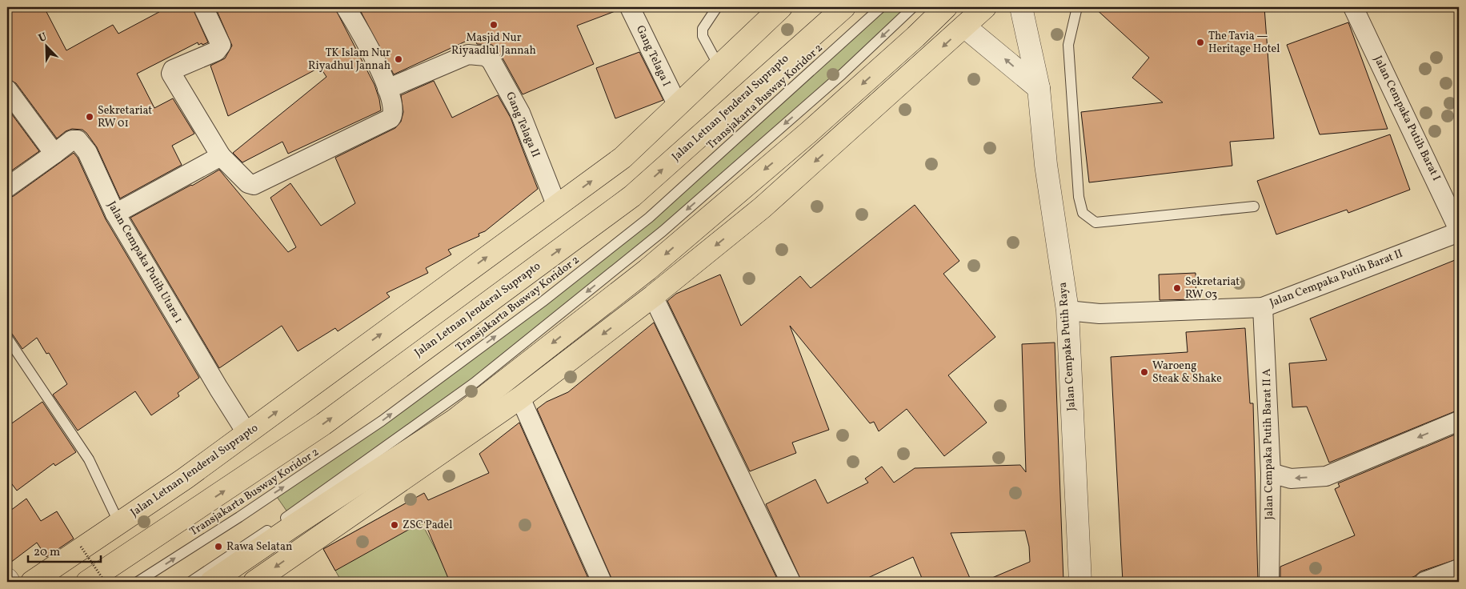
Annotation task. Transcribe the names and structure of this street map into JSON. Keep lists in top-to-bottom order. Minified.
{"streets":{"main road":["Jalan Letnan Jenderal Suprapto"],"street":["Gang Telaga I","Jalan Cempaka Putih Barat I","Gang Telaga II","Jalan Cempaka Putih Utara 1","Jalan Cempaka Putih Barat II","Jalan Cempaka Putih Raya","Jalan Cempaka Putih Barat II A"],"lane":["Transjakarta Busway Koridor 2"]},"crossings":[["Gang Telaga I","Jalan Letnan Jenderal Suprapto"],["Jalan Letnan Jenderal Suprapto","Gang Telaga II"],["Jalan Letnan Jenderal Suprapto","Jalan Cempaka Putih Utara 1"],["Jalan Cempaka Putih Barat I","Jalan Cempaka Putih Barat II"],["Jalan Cempaka Putih Barat II","Jalan Cempaka Putih Raya"],["Jalan Cempaka Putih Barat II","Jalan Cempaka Putih Barat II A"]],"places":["Masjid Nur Riyaadlul Jannah","The Tavia — Heritage Hotel","TK Islam Nur Riyadhul Jannah","Sekretariat RW 01","Sekretariat RW 03","Waroeng Steak & Shake","ZSC Padel","Rawa Selatan"],"scale_bar":"20 m","north":"top left"}
